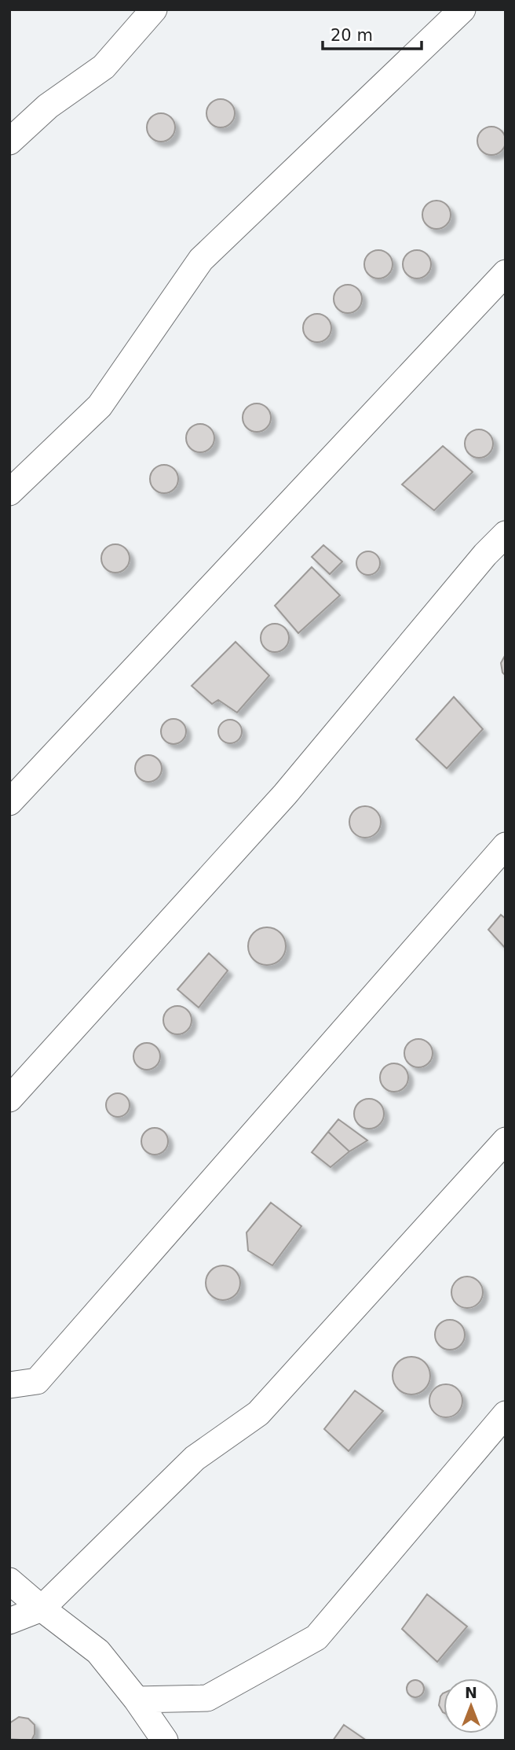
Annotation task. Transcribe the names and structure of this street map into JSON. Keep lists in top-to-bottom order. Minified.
{"scale_bar":"20 m","north":"top"}
